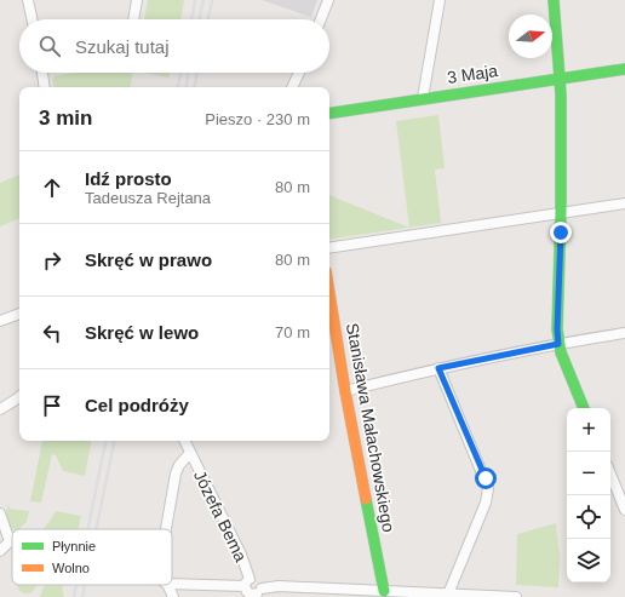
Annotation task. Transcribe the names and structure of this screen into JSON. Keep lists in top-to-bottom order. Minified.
{"streets":{"street":["3 Maja","Stanisława Małachowskiego","Józefa Bema"]},"legend":["Płynnie","Wolno"],"north":"right","page":{"search":"Szukaj tutaj","heading":["3 min","Pieszo · 230 m"],"list":[["Idź prosto","Tadeusza Rejtana","80 m"],["Skręć w prawo","80 m"],["Skręć w lewo","70 m"],"Cel podróży"],"map_buttons":["+","−"]}}
